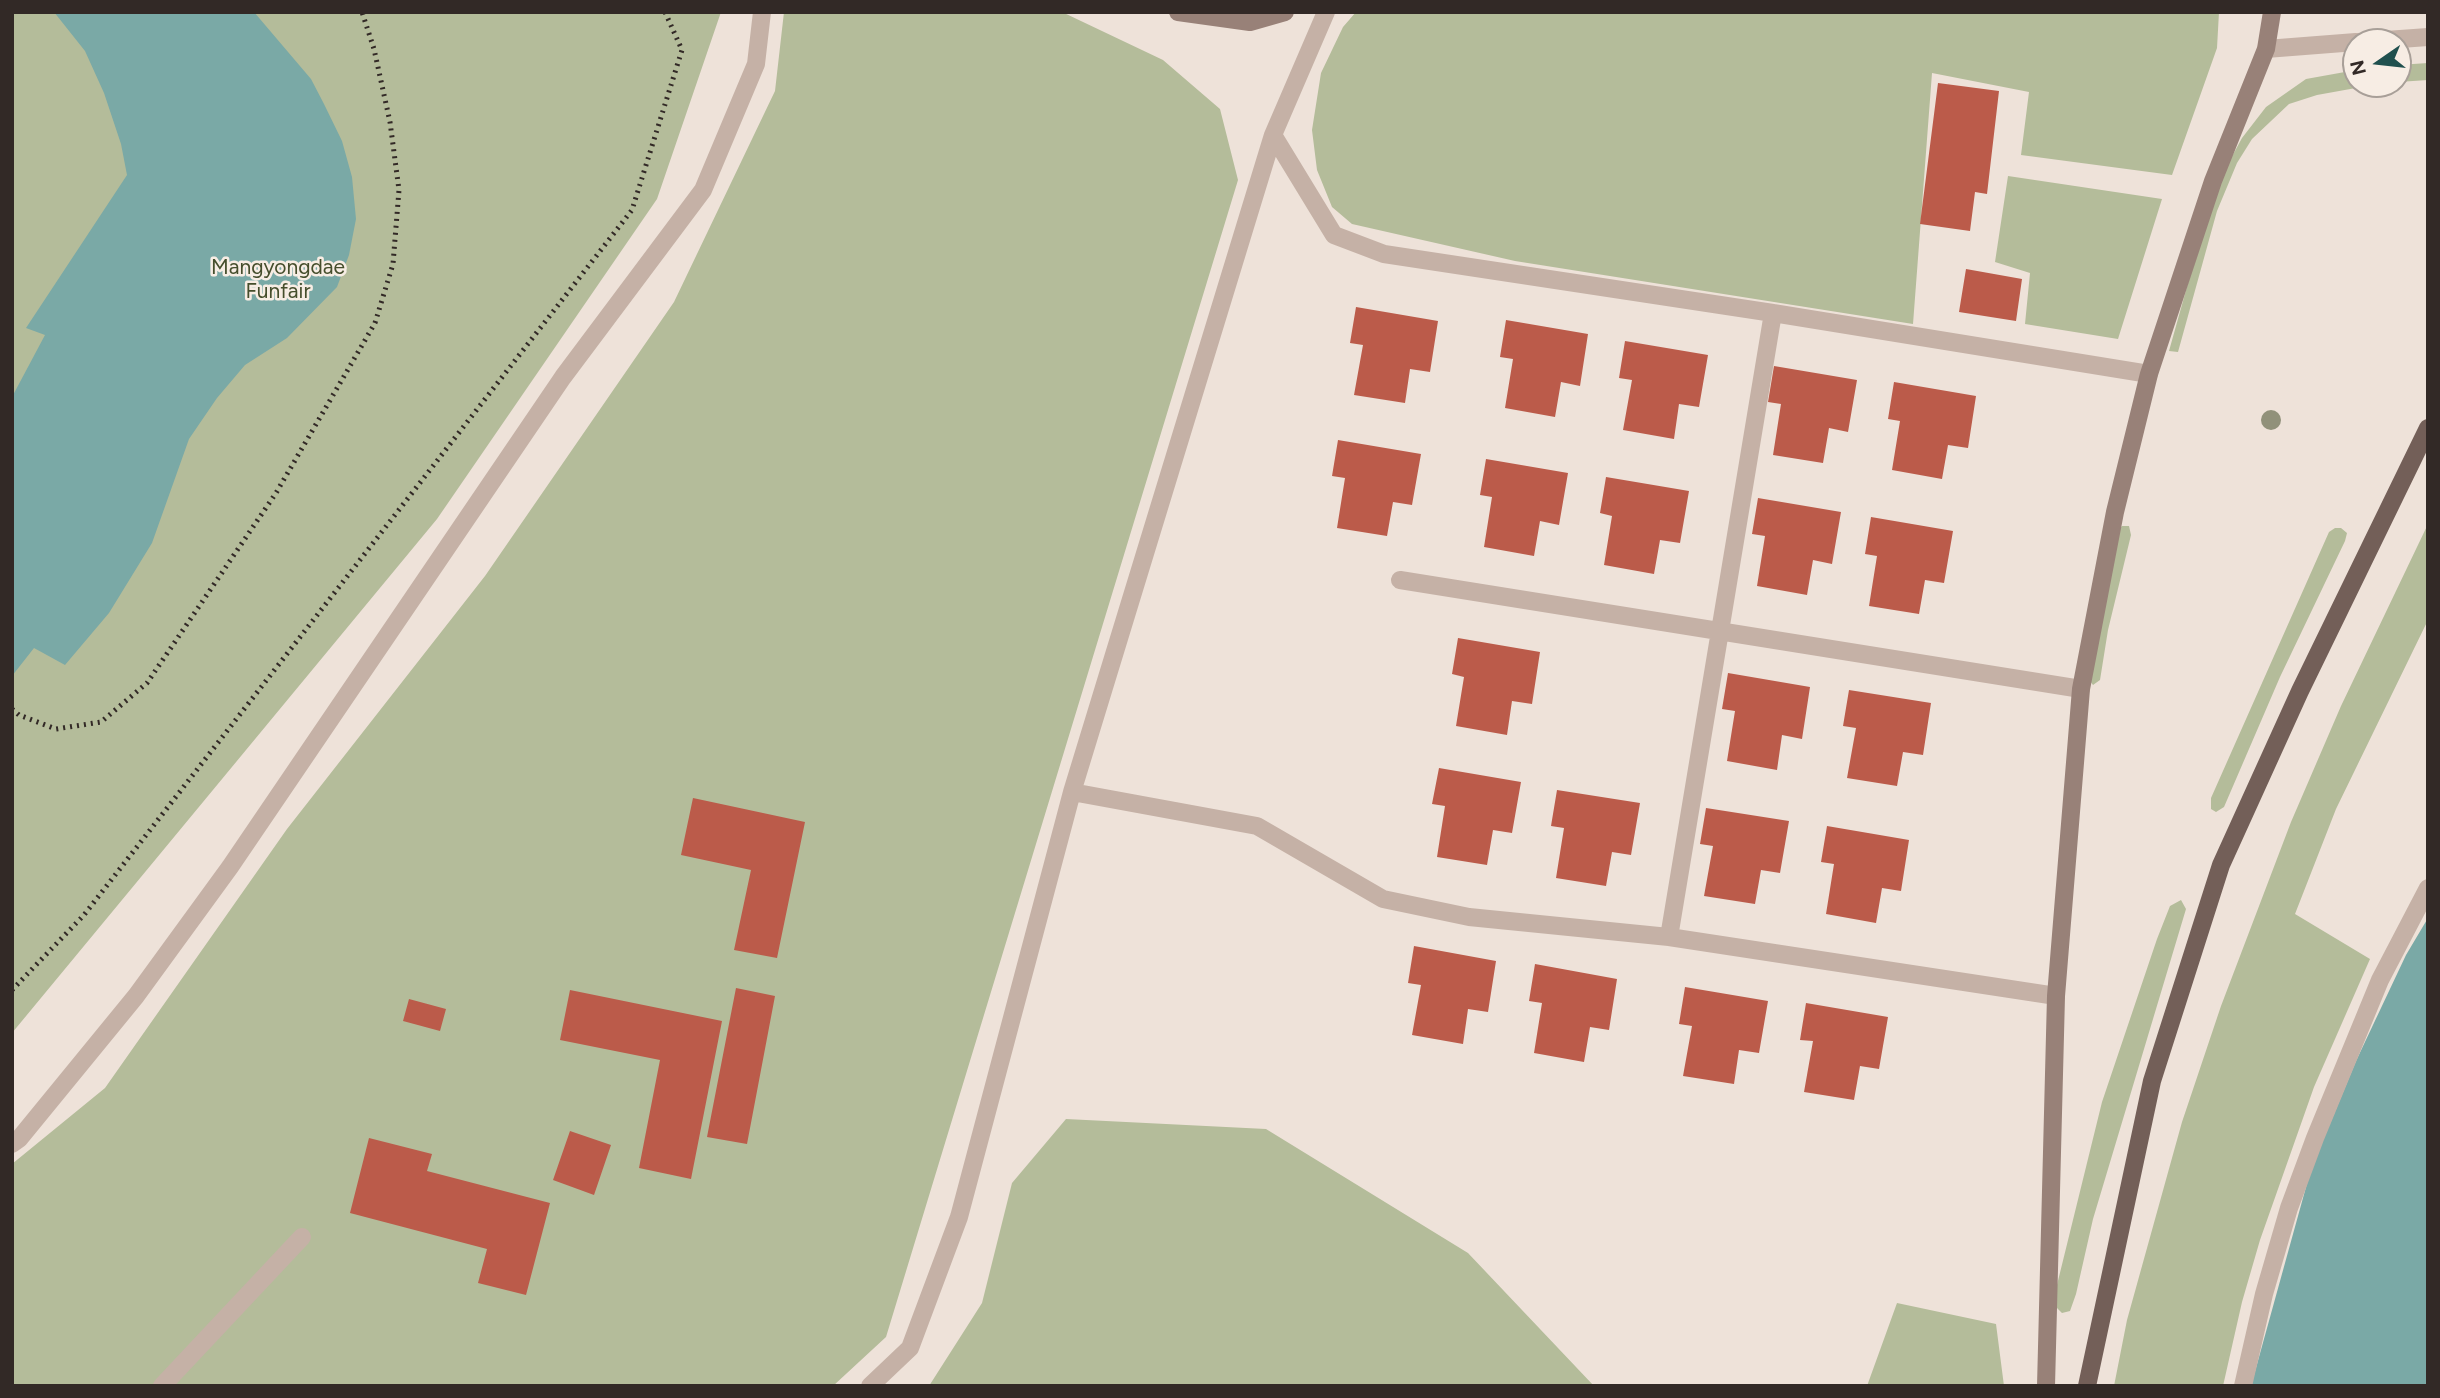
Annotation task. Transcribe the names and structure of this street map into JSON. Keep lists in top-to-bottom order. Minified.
{"parks":["Mangyongdae Funfair"],"north":"left"}
